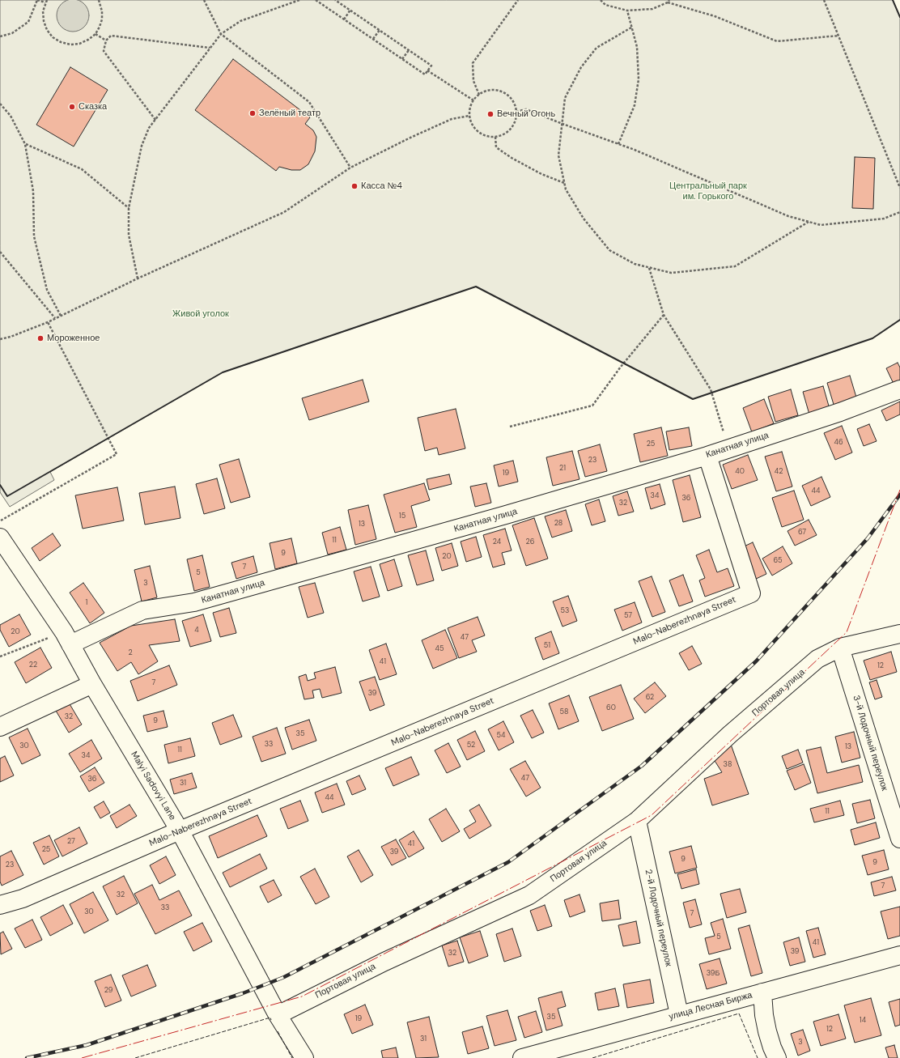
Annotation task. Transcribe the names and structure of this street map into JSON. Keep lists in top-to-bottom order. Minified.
{"streets":{"street":["Канатная улица","Malo-Naberezhnaya Street","Портовая улица","3-й Лодочный переулок","Malyi Sadovyi Lane","2-й Лодочный переулок","улица Лесная Биржа"]},"crossings":[["Канатная улица","Malo-Naberezhnaya Street"],["Канатная улица","Malyi Sadovyi Lane"],["Malo-Naberezhnaya Street","Malyi Sadovyi Lane"],["Портовая улица","3-й Лодочный переулок"],["Портовая улица","Malyi Sadovyi Lane"],["Портовая улица","2-й Лодочный переулок"],["2-й Лодочный переулок","улица Лесная Биржа"]],"parks":["Центральный парк им. Горького","Живой уголок"],"places":["Сказка","Зелёный театр","Вечный Огонь","Касса №4","Мороженное"],"house_numbers":["46","25","23","21","40","42","19","44","34","36","32","15","28","13","67","11","24","26","9","20","65","7","5","3","1","53","57","4","20","47","51","45","2","41","22","12","7","39","62","60","58","32","9","35","54","33","52","30","13","11","34","38","47","36","31","44","11","27","41","25","39","9","9","23","7","32","33","30","7","5","41","39","32","39Б","29","35","19","14","12","31","3"]}
